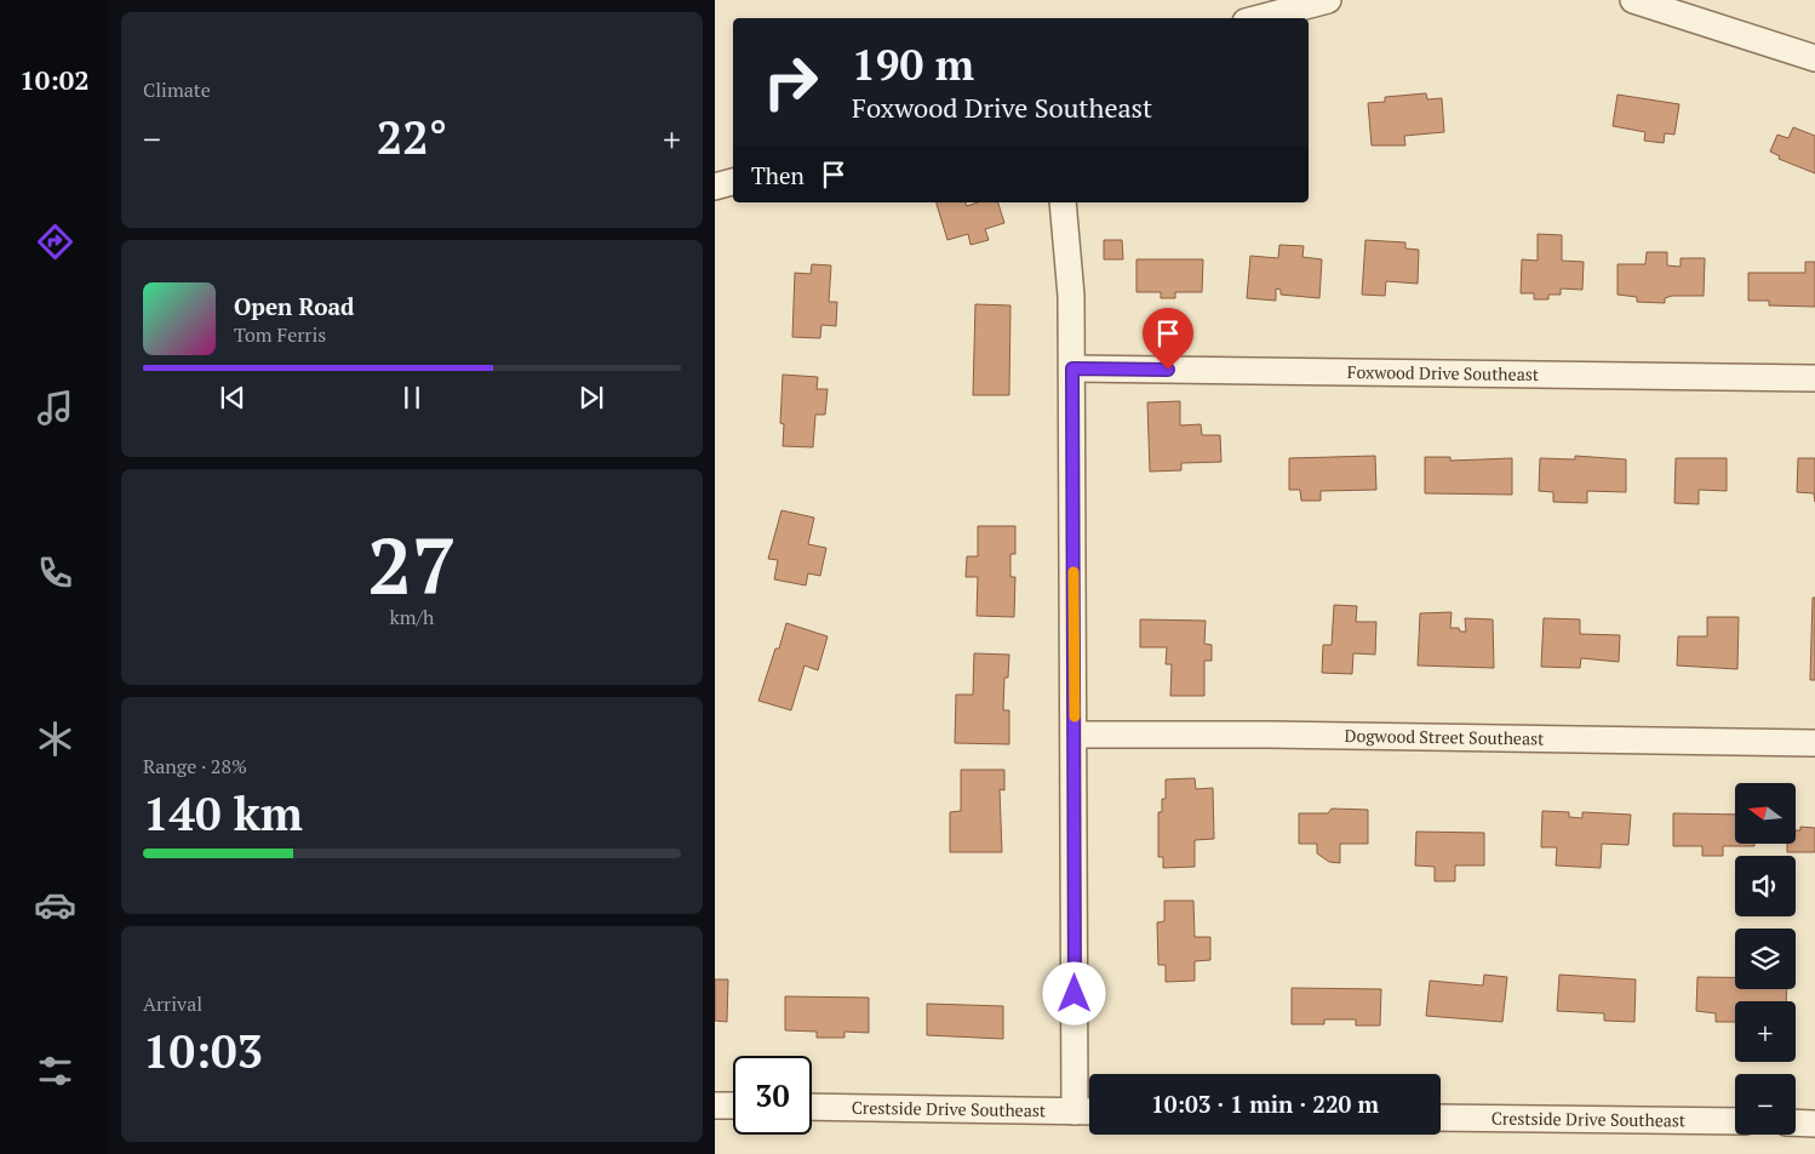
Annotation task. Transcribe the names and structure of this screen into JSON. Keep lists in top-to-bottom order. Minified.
{"streets":{"street":["Foxwood Drive Southeast","Dogwood Street Southeast","Crestside Drive Southeast"]},"north":"left","page":{"tabs":"10:02","tile":["Climate",["27","km/h"],["Range · 28%","140 km"],["Arrival","10:03"]],"turn":["190 m","Foxwood Drive Southeast"],"heat":["−","22°","+"],"then":"Then","song":["Open Road","Tom Ferris"],"map_buttons":["+","−"],"limit":"30","trip":"10:03 · 1 min · 220 m"}}
